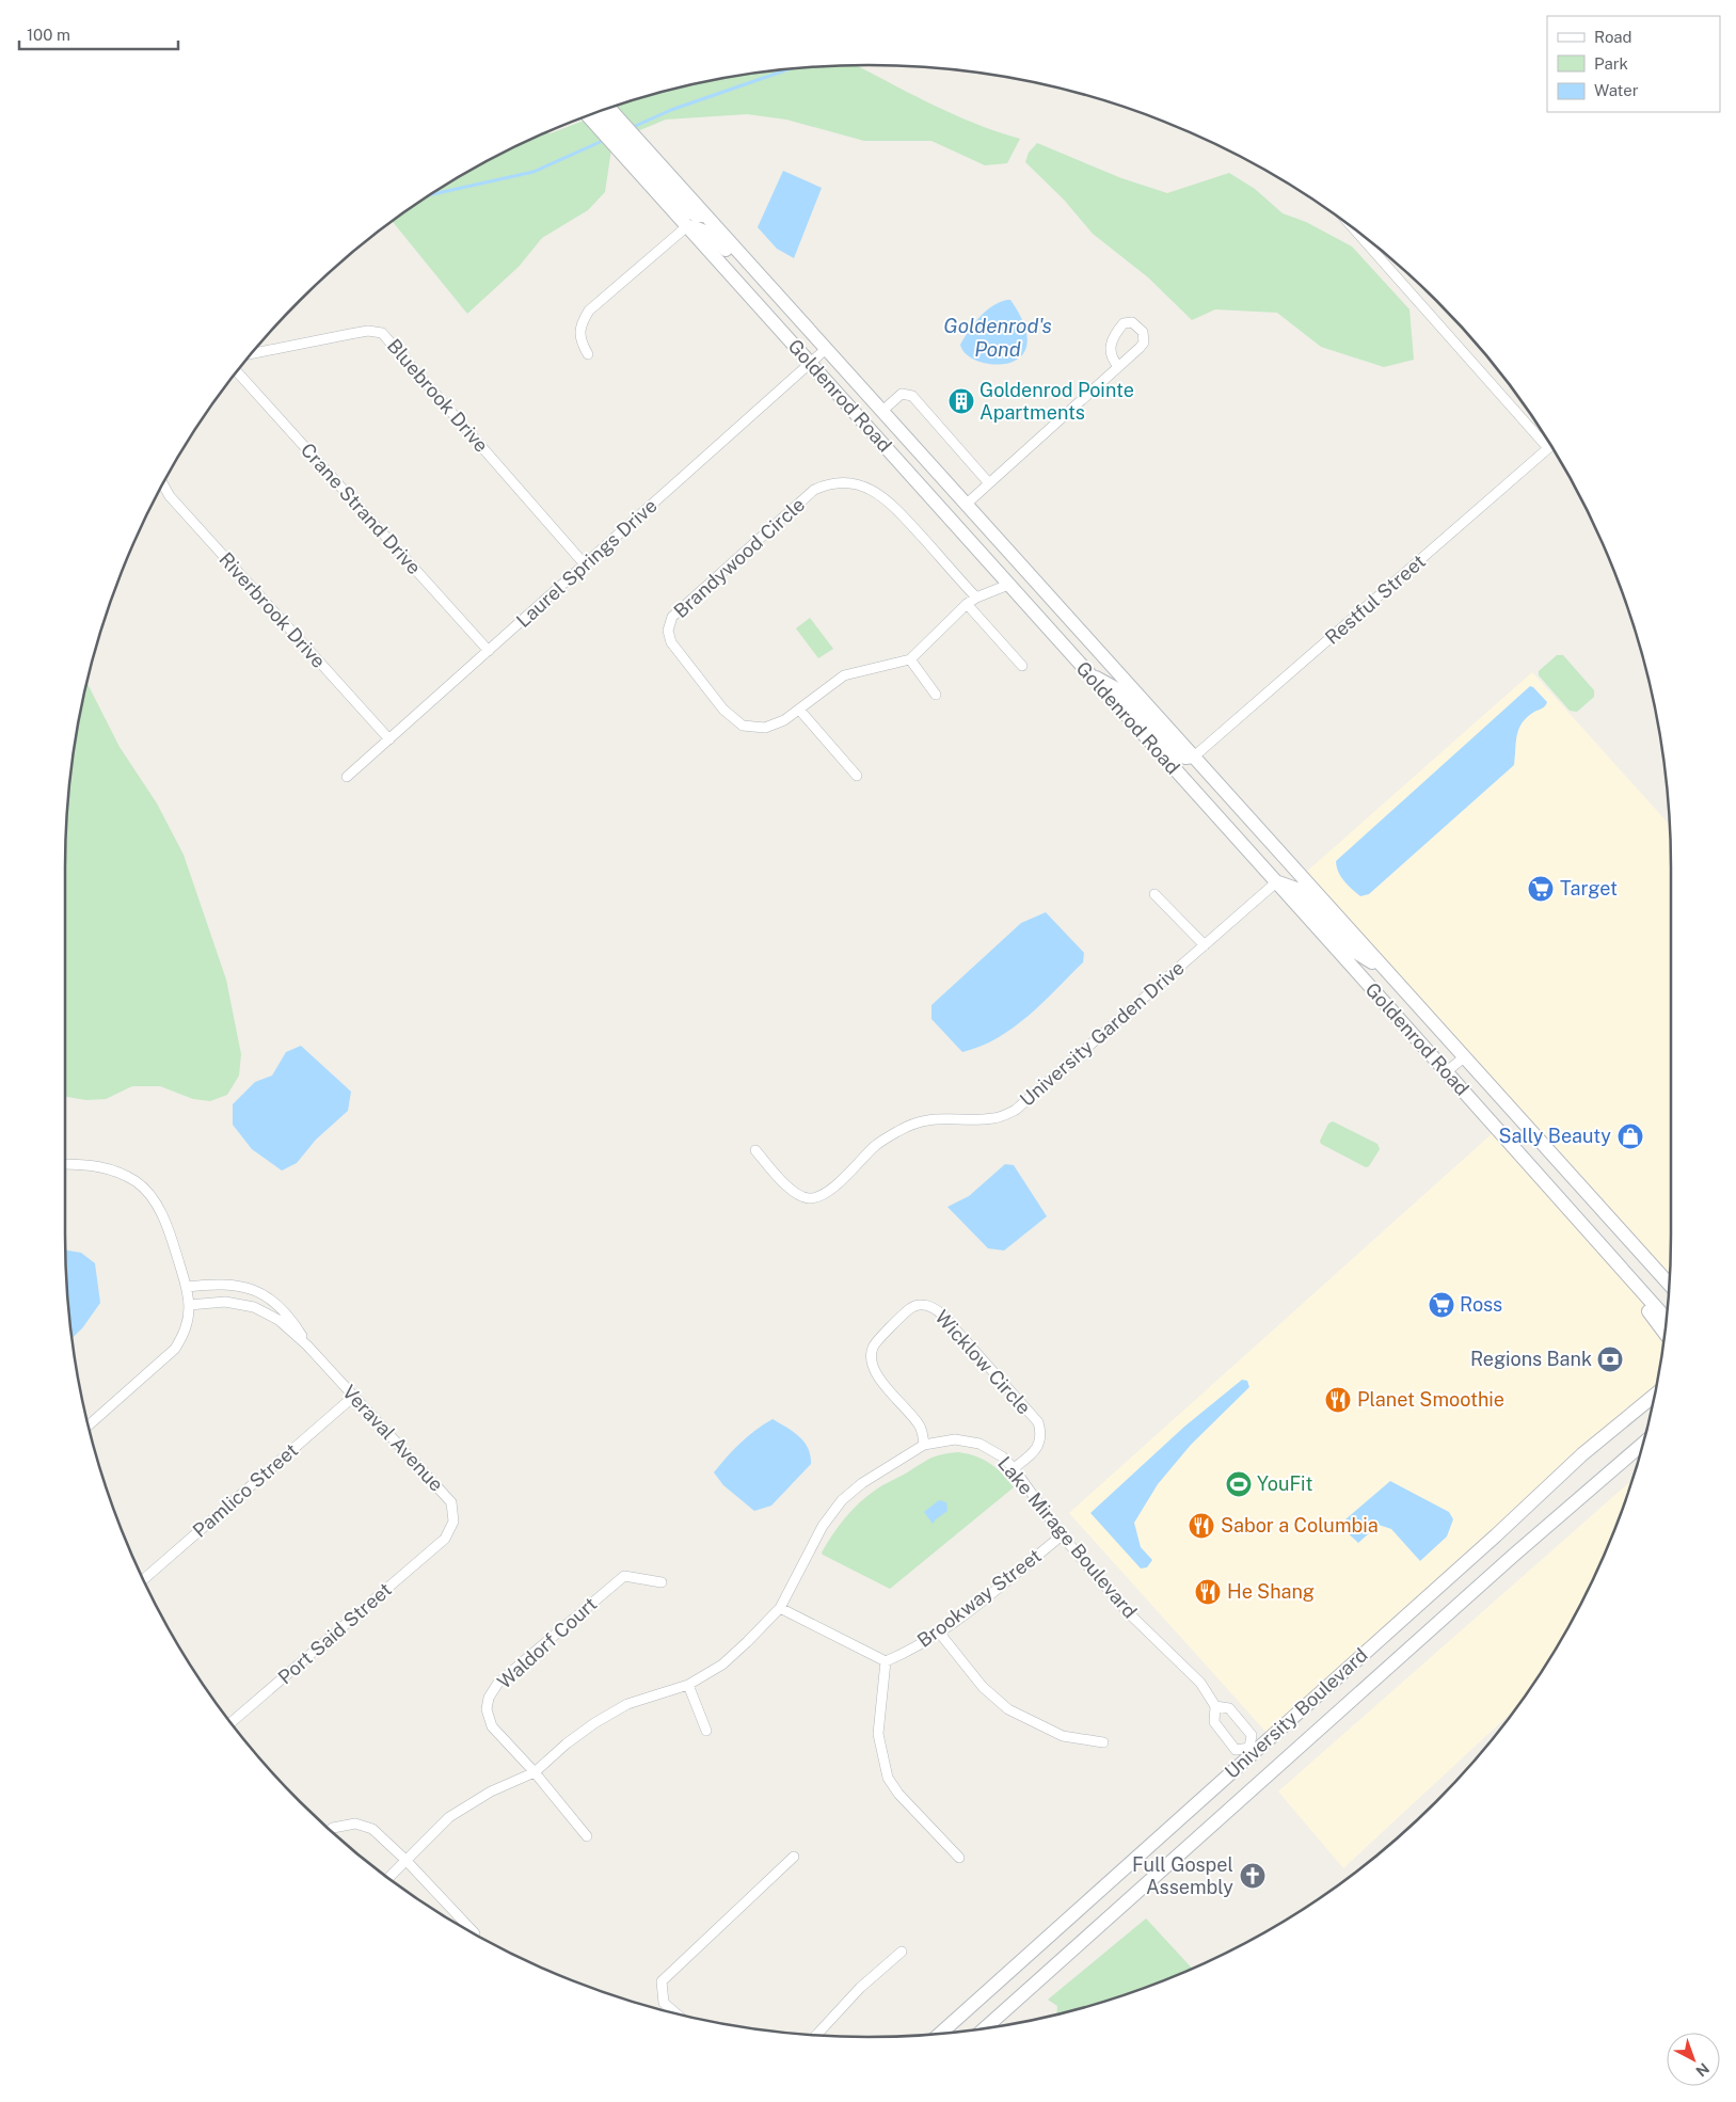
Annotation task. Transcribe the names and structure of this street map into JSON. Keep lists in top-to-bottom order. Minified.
{"streets":{"main road":["Goldenrod Road","University Boulevard"],"street":["Bluebrook Drive","Crane Strand Drive","Brandywood Circle","Laurel Springs Drive","Restful Street","Riverbrook Drive","University Garden Drive","Wicklow Circle","Veraval Avenue","Pamlico Street","Lake Mirage Boulevard","Brookway Street","Port Said Street","Waldorf Court"]},"crossings":[["Bluebrook Drive","Laurel Springs Drive"],["Goldenrod Road","Laurel Springs Drive"],["Goldenrod Road","Restful Street"],["Goldenrod Road","University Garden Drive"],["Crane Strand Drive","Laurel Springs Drive"],["Laurel Springs Drive","Riverbrook Drive"],["Wicklow Circle","Lake Mirage Boulevard"],["Veraval Avenue","Pamlico Street"],["Veraval Avenue","Port Said Street"],["Lake Mirage Boulevard","Brookway Street"],["Lake Mirage Boulevard","Waldorf Court"],["Lake Mirage Boulevard","University Boulevard"]],"water":["Goldenrod's Pond"],"places":{"building":["Goldenrod Pointe Apartments"],"supermarket":["Target","Ross"],"shop":["Sally Beauty"],"bank":["Regions Bank"],"restaurant":["Planet Smoothie","Sabor a Columbia","He Shang"],"sports":["YouFit"],"church":["Full Gospel Assembly"]},"legend":["Road","Park","Water"],"scale_bar":"100 m","north":"bottom right"}
